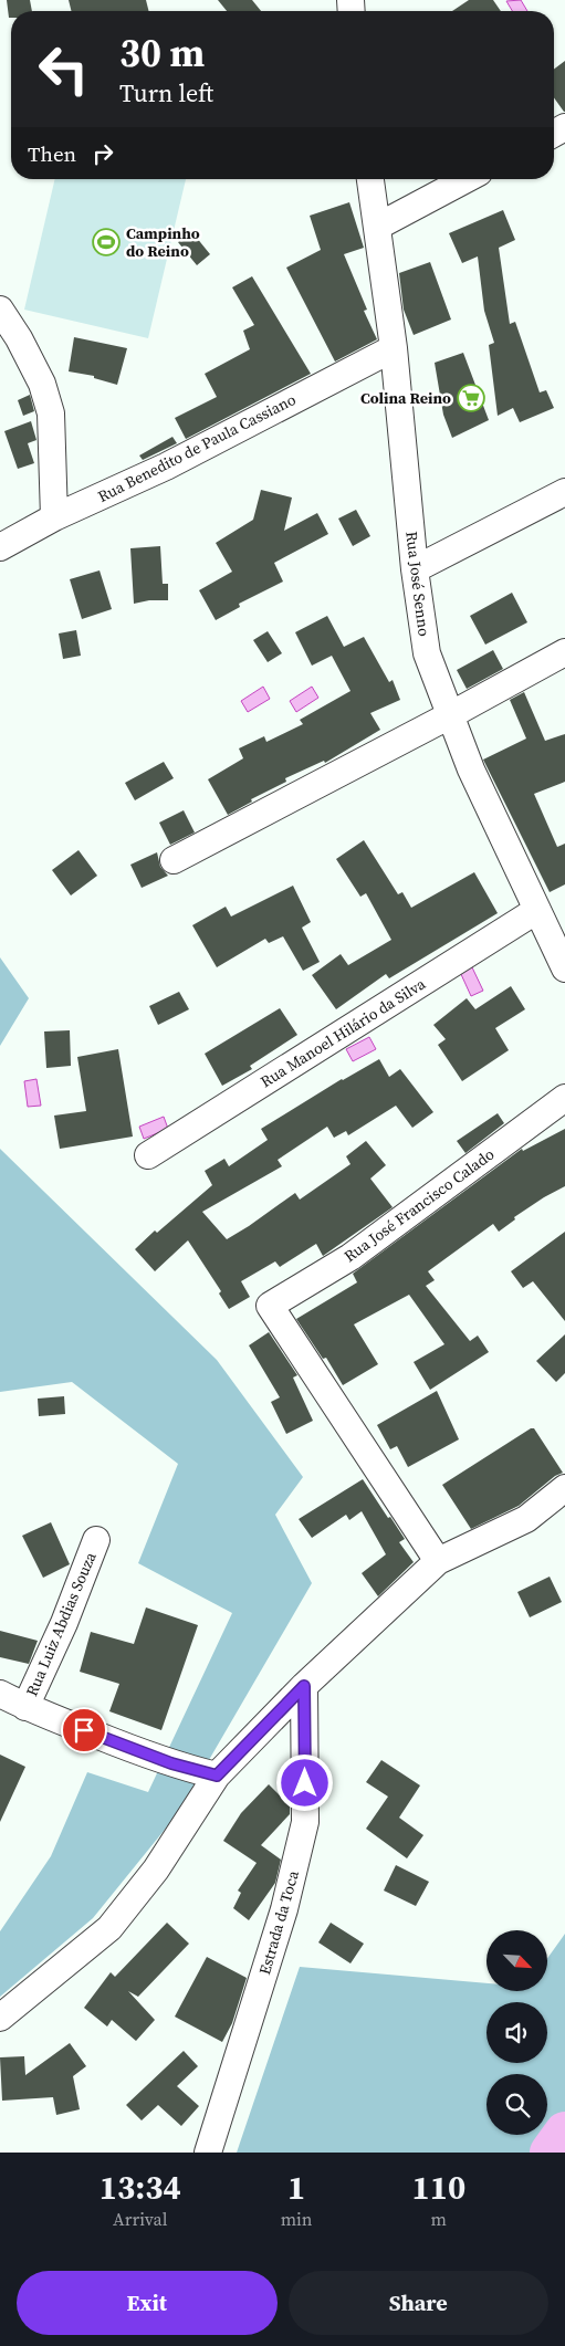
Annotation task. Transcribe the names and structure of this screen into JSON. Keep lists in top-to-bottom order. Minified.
{"streets":{"street":["Rua Benedito de Paula Cassiano","Rua José Senno","Rua Manoel Hilário da Silva","Rua José Francisco Calado","Rua Luiz Abdias Souza","Estrada da Toca"]},"crossings":[["Rua Benedito de Paula Cassiano","Rua José Senno"],["Rua José Senno","Rua Manoel Hilário da Silva"]],"places":{"sports":["Campinho do Reino"],"supermarket":["Colina Reino"]},"north":"bottom right","page":{"turn":["30 m","Turn left"],"then":"Then","eta":["13:34","Arrival","1","min","110","m"],"buttons":["Exit","Share"]}}
